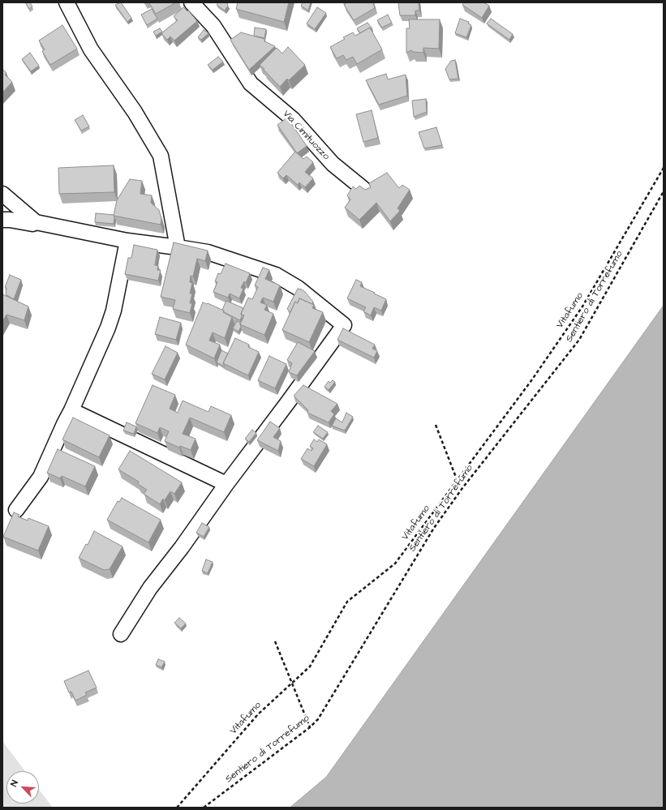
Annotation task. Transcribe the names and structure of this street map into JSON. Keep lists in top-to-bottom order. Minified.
{"streets":{"street":["Via Cimituozzo"],"path":["Sentiero di Torrefumo","Vitafumo"]},"north":"top left"}
